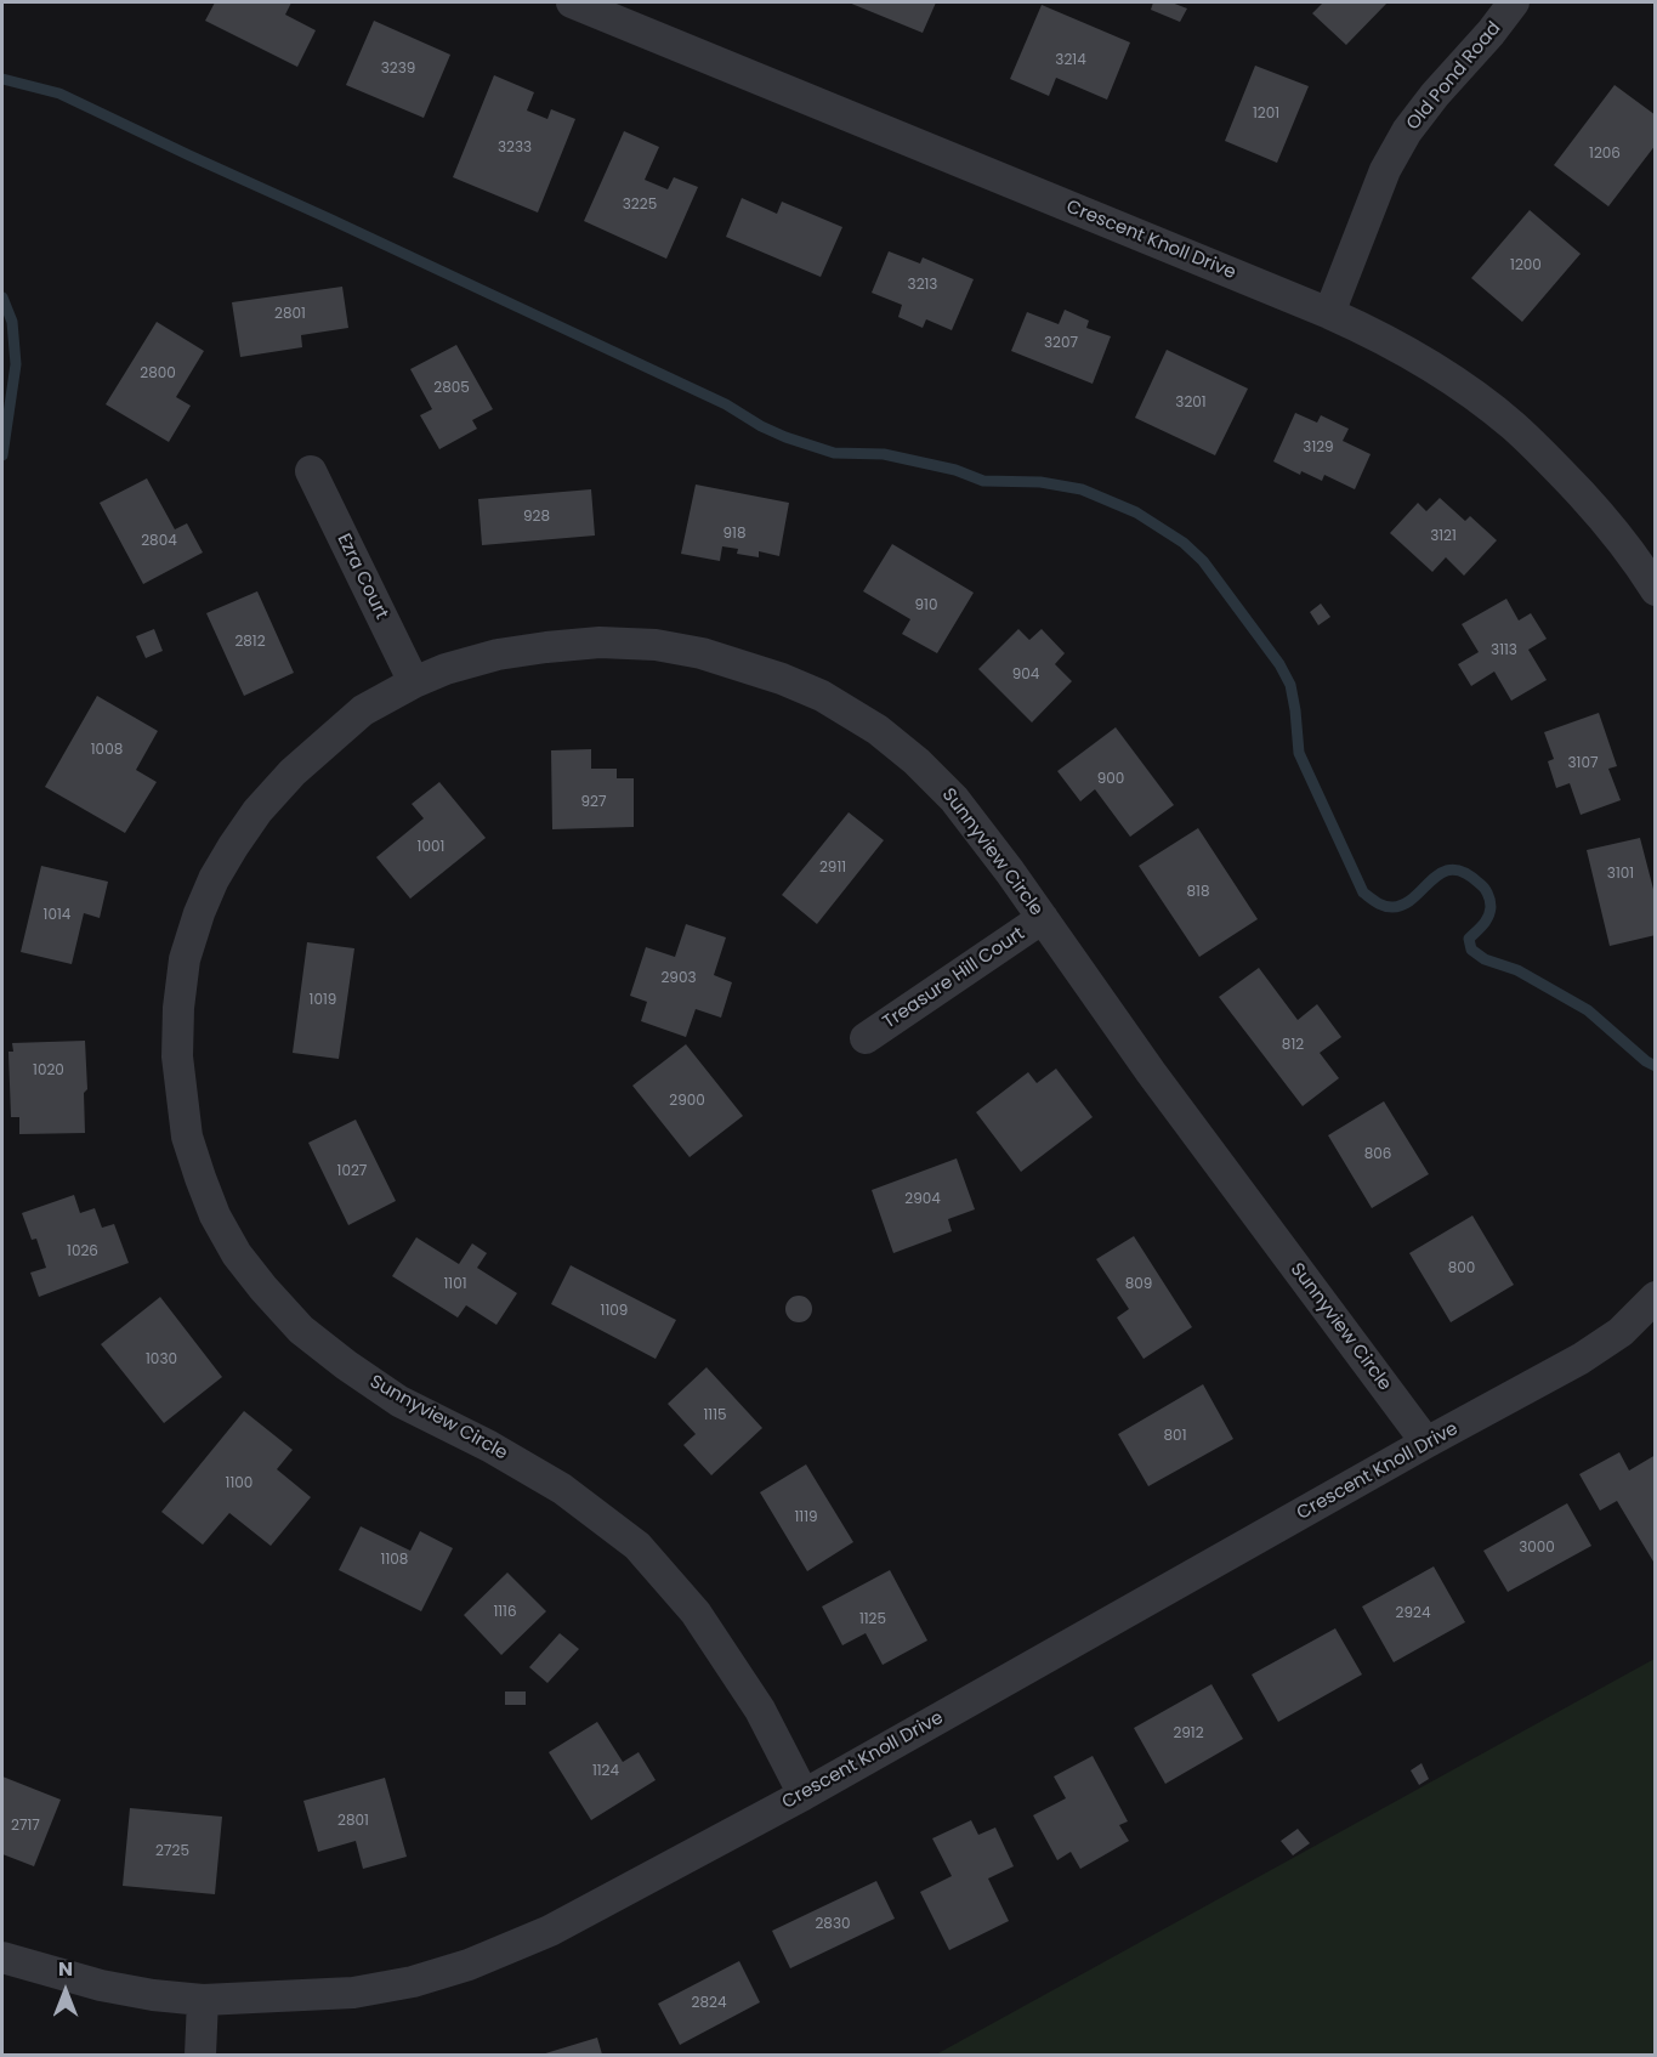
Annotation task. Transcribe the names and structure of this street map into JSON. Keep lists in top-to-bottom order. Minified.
{"streets":{"street":["Old Pond Road","Crescent Knoll Drive","Ezra Court","Sunnyview Circle","Treasure Hill Court"]},"crossings":[["Old Pond Road","Crescent Knoll Drive"],["Crescent Knoll Drive","Sunnyview Circle"],["Ezra Court","Sunnyview Circle"],["Sunnyview Circle","Treasure Hill Court"]],"house_numbers":["3214","3239","1201","3233","1206","3225","1200","3213","2801","3207","2800","2805","3201","3129","928","918","3121","2804","910","2812","3113","904","1008","3107","900","927","1001","2911","3101","818","1014","2903","1019","812","1020","2900","806","1027","2904","1026","800","1101","809","1109","1030","1115","801","1100","1119","3000","1108","1116","2924","1125","2912","1124","2801","2717","2725","2830","2824"],"north":"top"}
